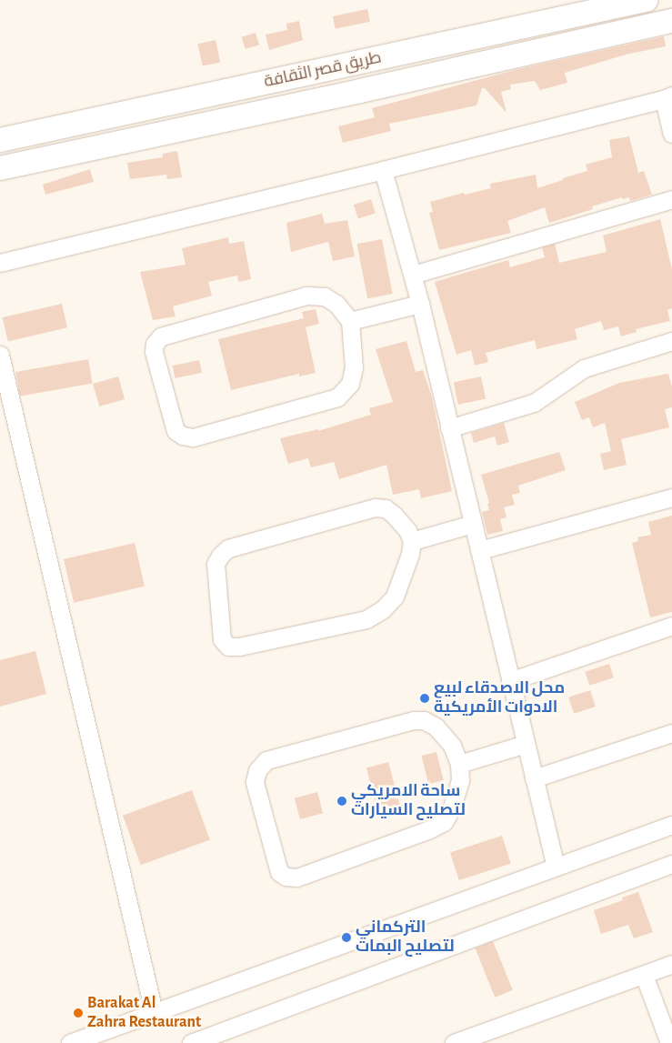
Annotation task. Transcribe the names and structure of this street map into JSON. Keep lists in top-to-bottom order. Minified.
{"streets":{"street":["طريق قصر الثقافة"]},"places":["محل الاصدقاء لبيع الادوات الأمريكية","ساحة الامريكي لتصليح السيارات","التركماني لتصليح البمات","Barakat Al Zahra Restaurant"]}
